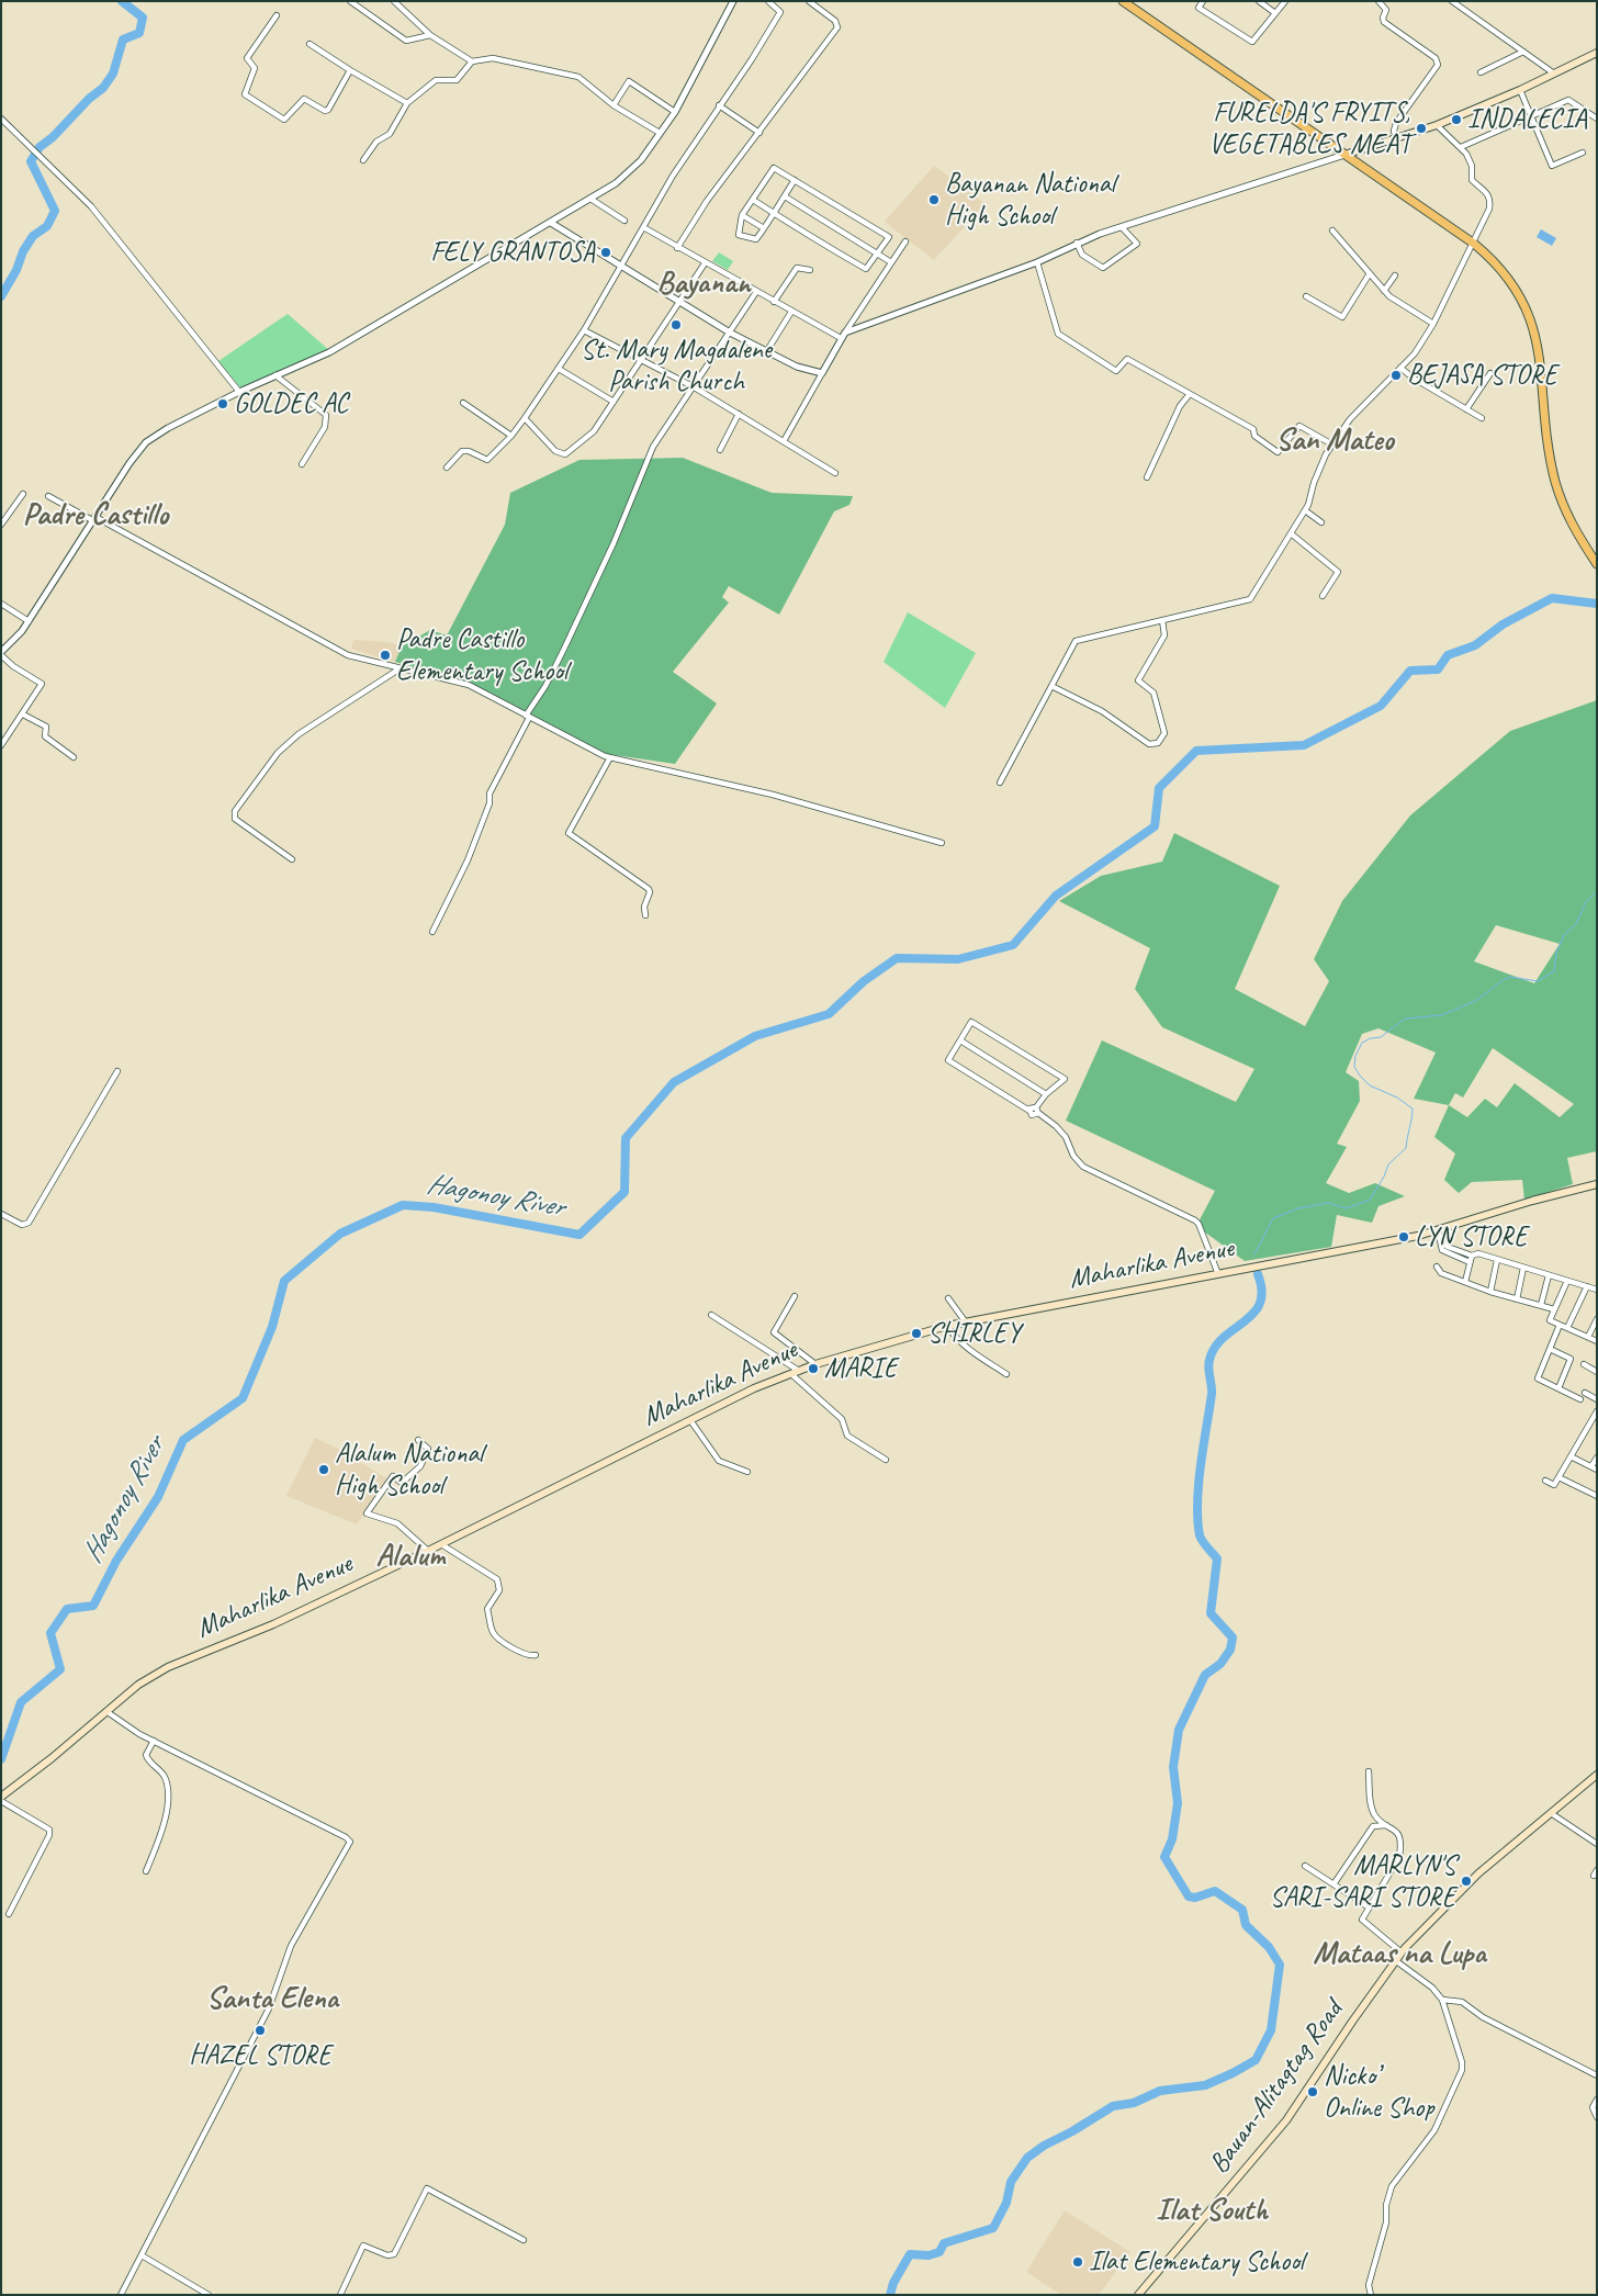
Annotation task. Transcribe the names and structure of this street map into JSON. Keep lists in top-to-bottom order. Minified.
{"streets":{"main road":["Maharlika Avenue","Bauan-Alitagtag Road"]},"districts":["Bayanan","San Mateo","Padre Castillo","Alalum","Mataas na Lupa","Santa Elena","Ilat South"],"water":["Hagonoy River"],"places":["INDALECIA","FURELDA'S FRYITS, VEGETABLES MEAT","Bayanan National High School","FELY GRANTOSA","St. Mary Magdalene Parish Church","BEJASA STORE","GOLDEC AC","Padre Castillo Elementary School","LYN STORE","SHIRLEY","MARIE","Alalum National High School","MARLYN'S SARI-SARI STORE","HAZEL STORE","Nicko’ Online Shop","Ilat Elementary School"]}
